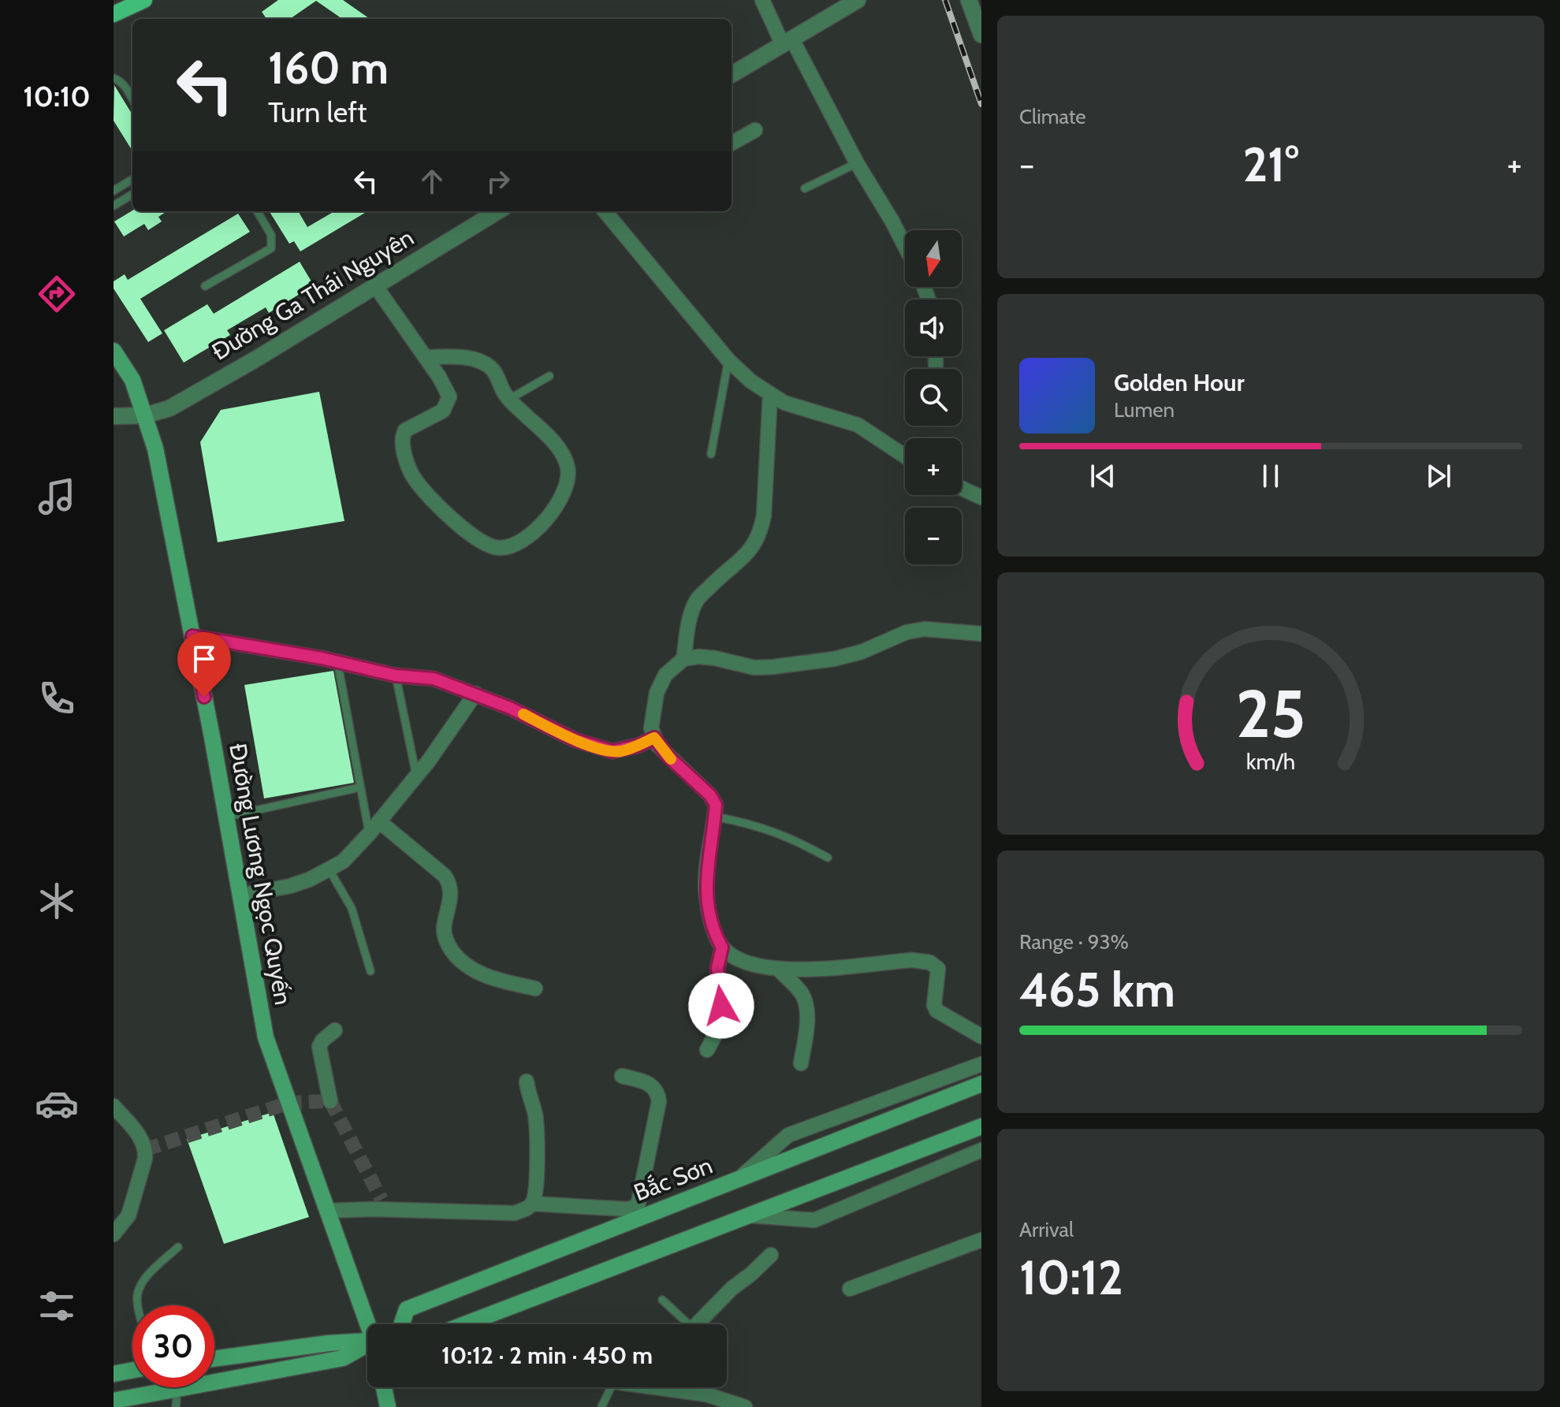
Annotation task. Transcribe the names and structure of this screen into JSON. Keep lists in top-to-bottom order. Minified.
{"streets":{"main road":["Đường Lương Ngọc Quyến","Bắc Sơn"],"street":["Đường Ga Thái Nguyên"]},"crossings":[["Đường Ga Thái Nguyên","Đường Lương Ngọc Quyến"]],"north":"bottom","page":{"tabs":"10:10","tile":["Climate",["Range · 93%","465 km"],["Arrival","10:12"]],"turn":["160 m","Turn left"],"heat":["−","21°","+"],"map_buttons":["+","−"],"song":["Golden Hour","Lumen"],"limit":"30","trip":"10:12 · 2 min · 450 m","gauge":["25","km/h"]}}
